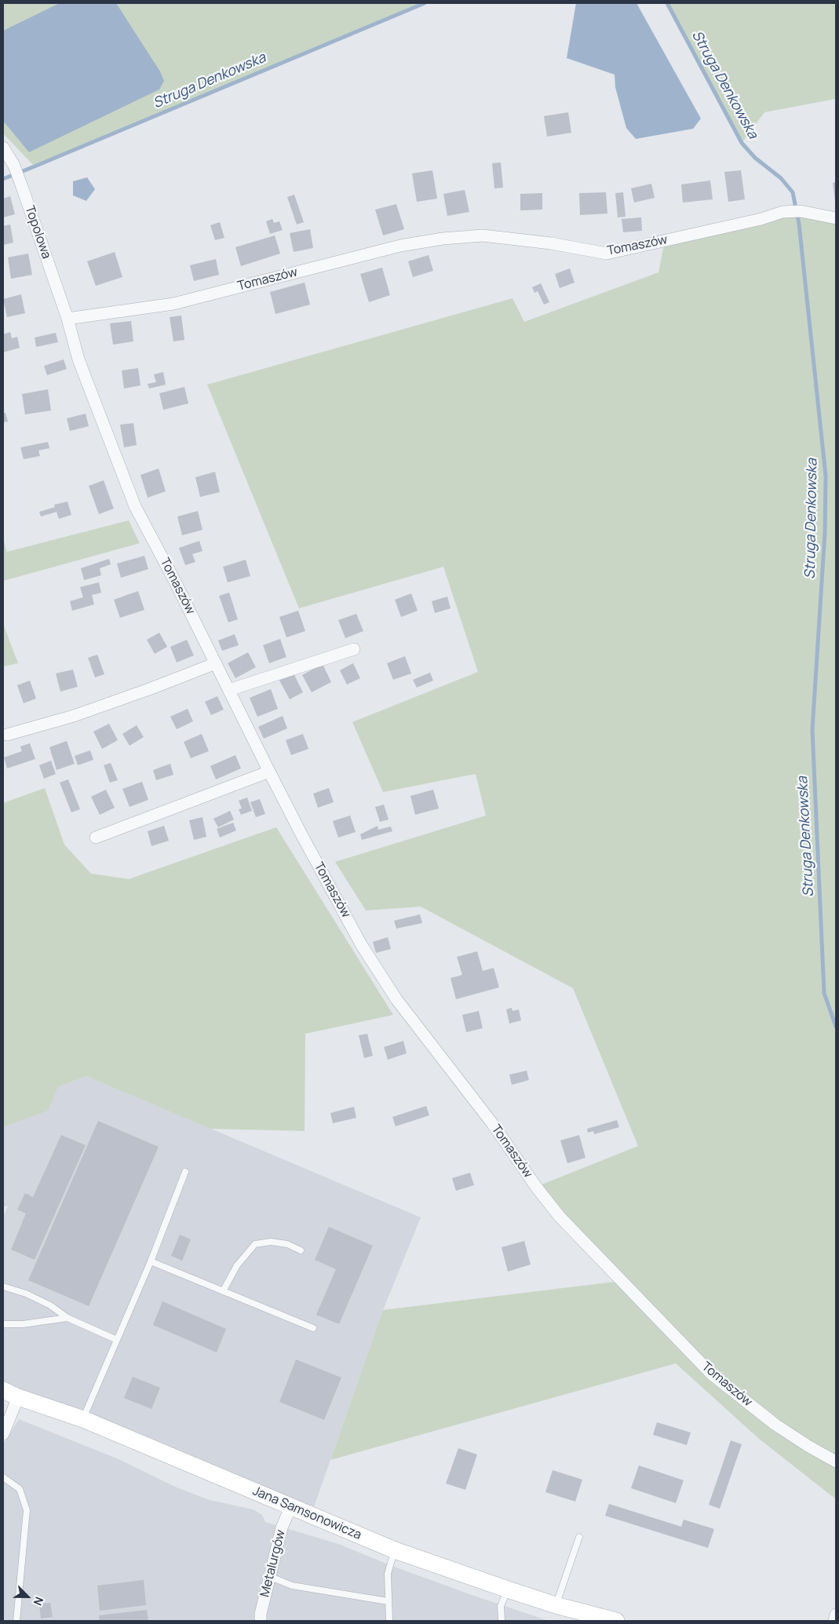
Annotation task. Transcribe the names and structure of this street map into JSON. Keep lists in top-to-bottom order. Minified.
{"streets":{"main road":["Jana Samsonowicza"],"street":["Topolowa","Tomaszów","Metalurgów"]},"crossings":[["Topolowa","Tomaszów"],["Jana Samsonowicza","Metalurgów"]],"water":["Struga Denkowska"],"north":"bottom right"}
